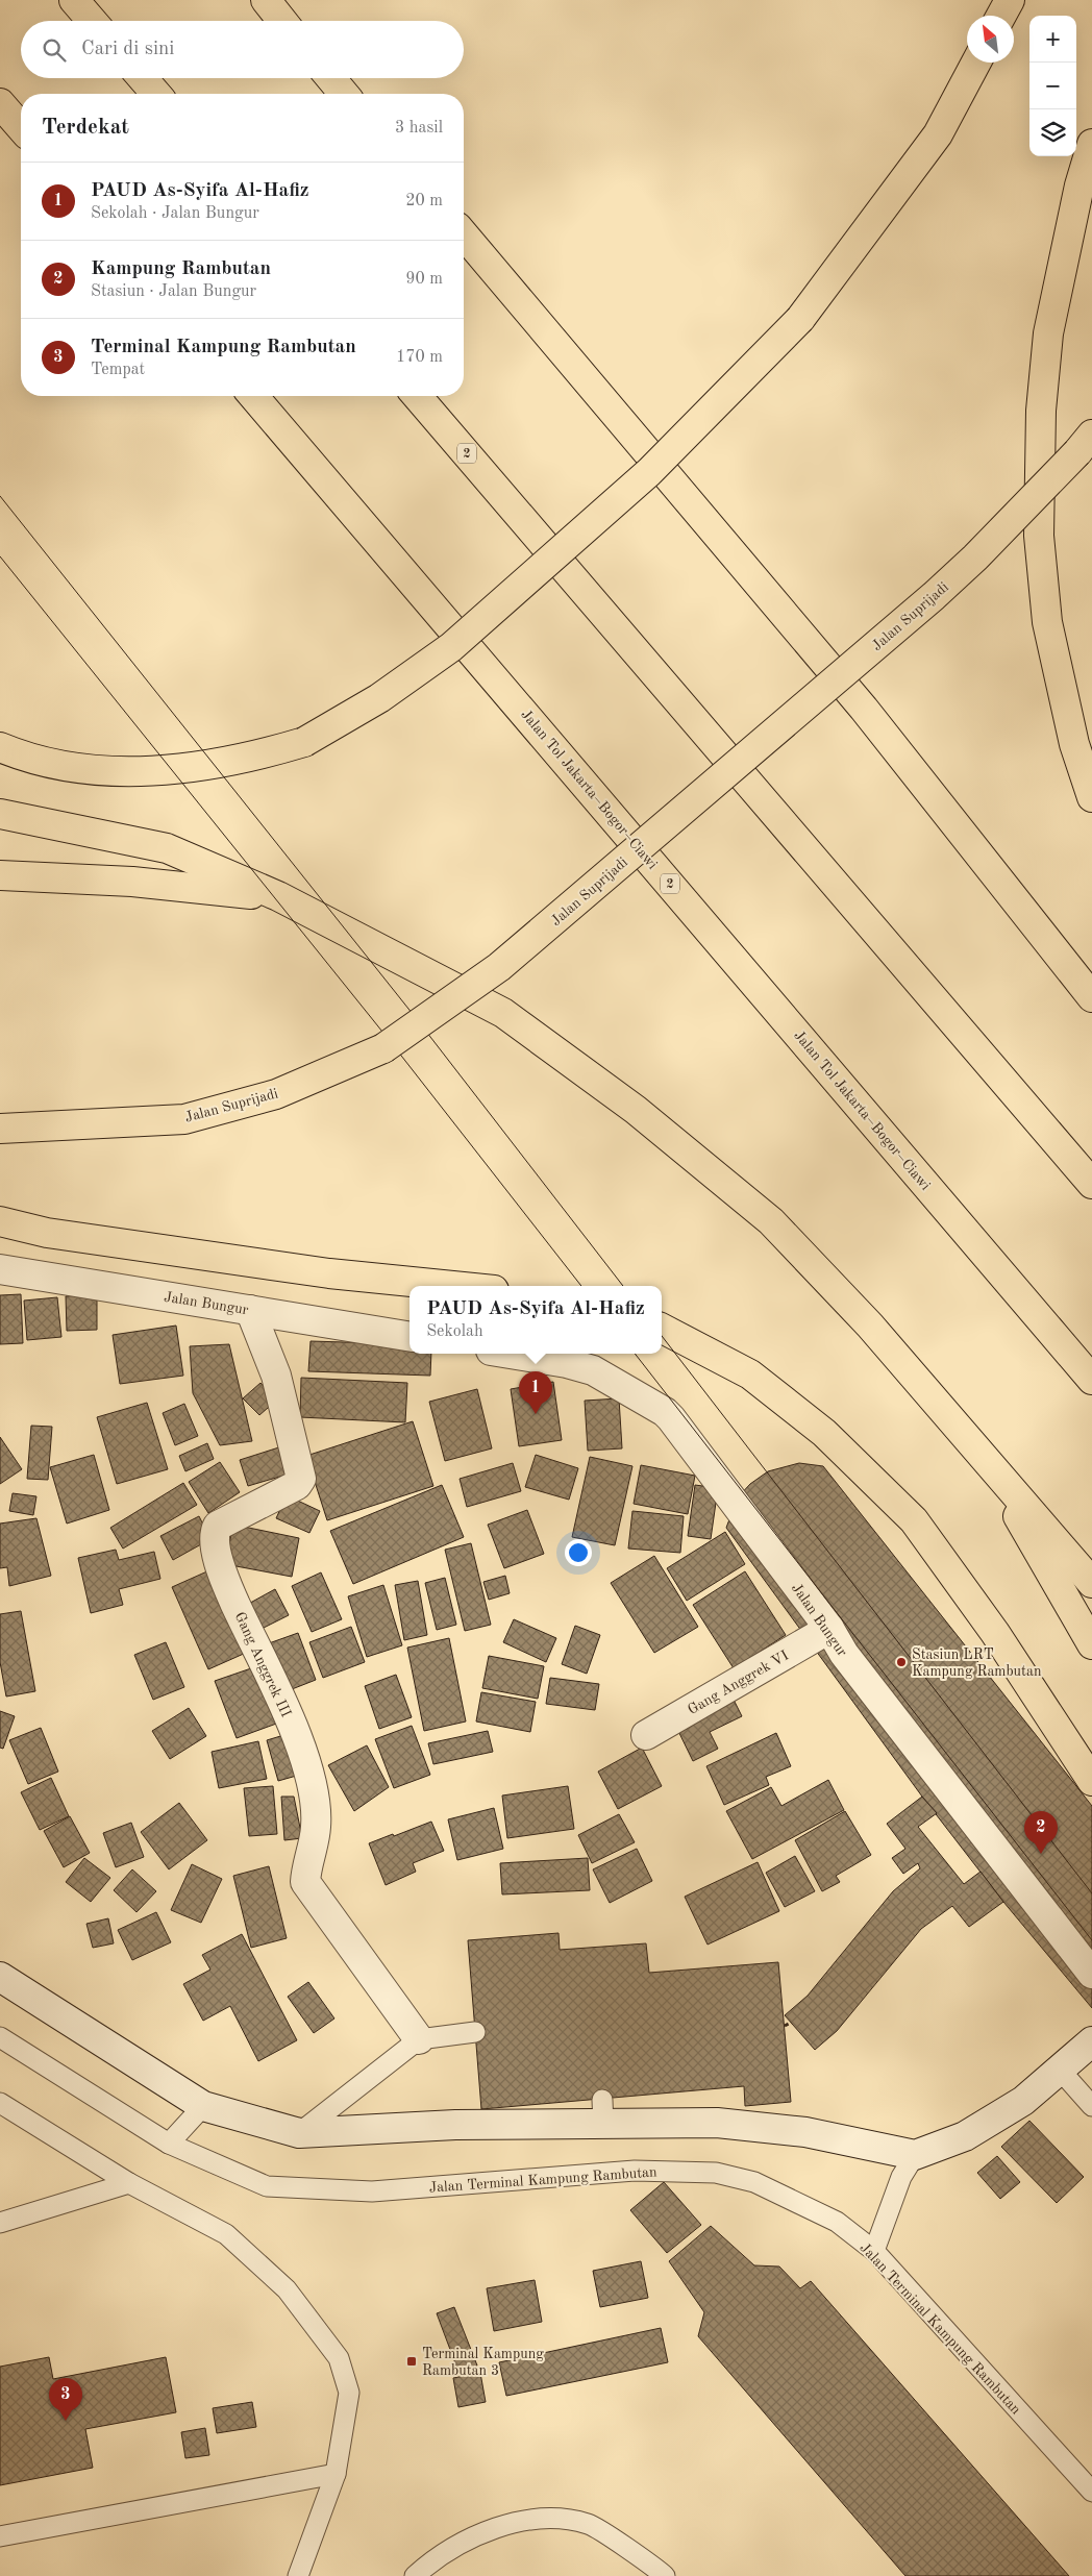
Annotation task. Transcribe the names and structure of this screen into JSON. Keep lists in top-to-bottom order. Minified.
{"streets":{"main road":["2","Jalan Suprijadi","Jalan Tol Jakarta–Bogor–Ciawi"],"street":["Jalan Bungur","Gang Anggrek III","Gang Anggrek VI"],"lane":["Jalan Terminal Kampung Rambutan"]},"crossings":[["Jalan Bungur","Gang Anggrek III"],["Jalan Bungur","Gang Anggrek VI"]],"places":{"other":["Stasiun LRT Kampung Rambutan"],"transit":["Terminal Kampung Rambutan 3"]},"north":"top left","page":{"map_buttons":["+","−"],"search":"Cari di sini","heading":["Terdekat","3 hasil"],"list":[{"mark":"1","name":"PAUD As-Syifa Al-Hafiz","note":"Sekolah · Jalan Bungur","value":"20 m"},{"mark":"2","name":"Kampung Rambutan","note":"Stasiun · Jalan Bungur","value":"90 m"},{"mark":"3","name":"Terminal Kampung Rambutan","note":"Tempat","value":"170 m"}],"popup":["PAUD As-Syifa Al-Hafiz","Sekolah"],"pins":["1","2","3"]}}
